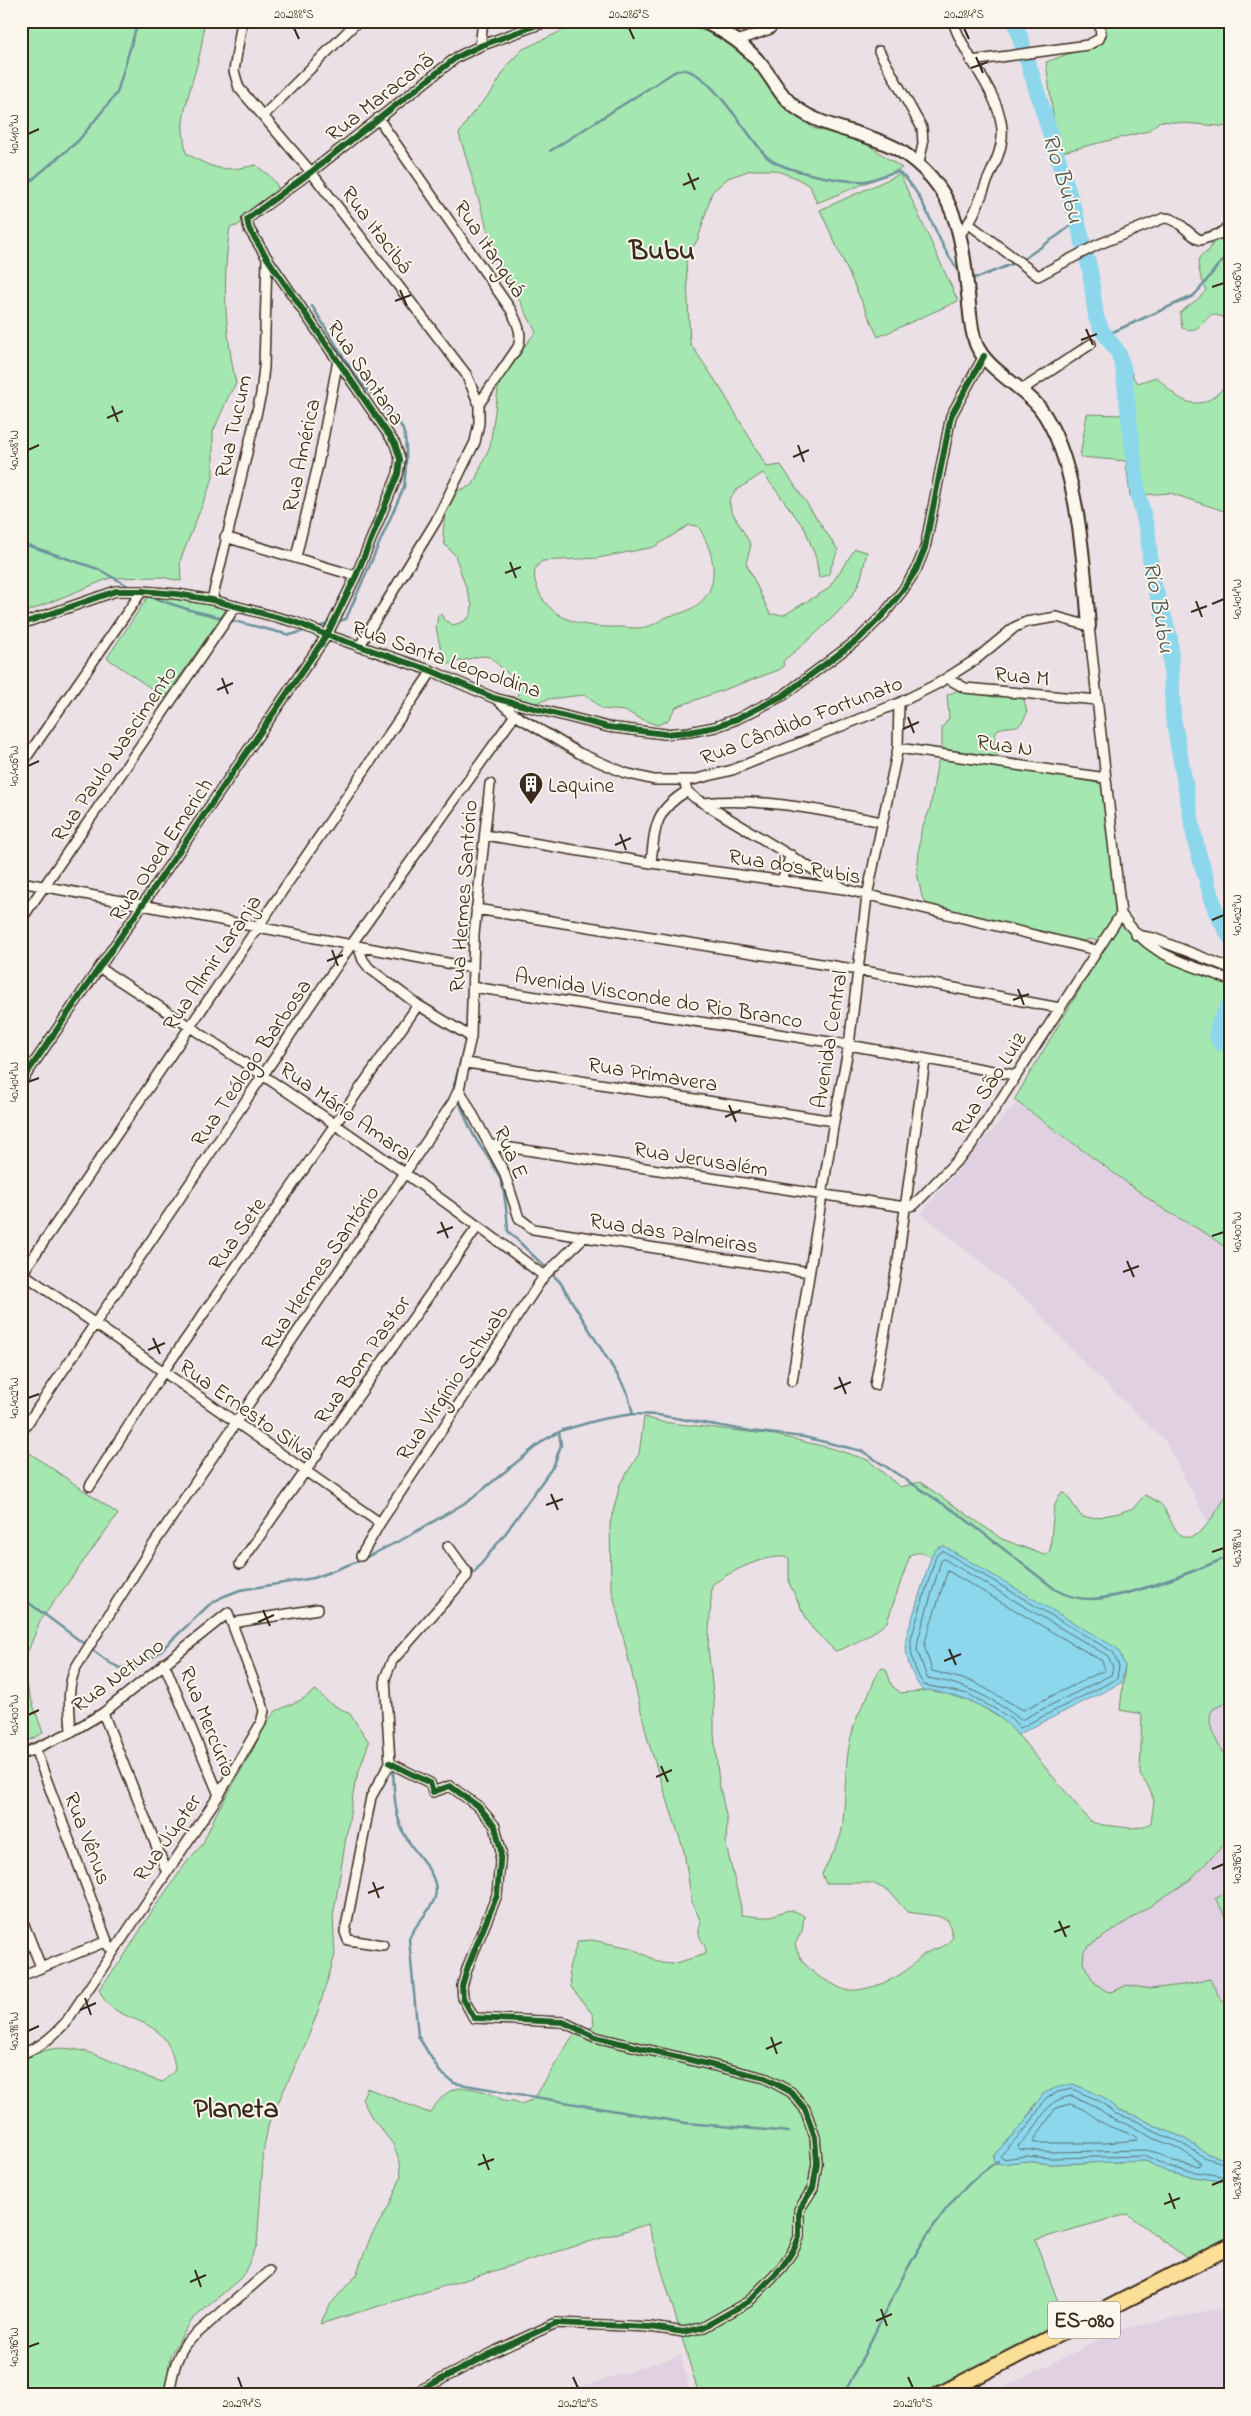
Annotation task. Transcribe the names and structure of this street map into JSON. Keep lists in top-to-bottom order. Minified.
{"streets":{"main road":["ES-080"],"street":["Rua Maracanã","Rua Itacibá","Rua Itanguá","Rua Santana","Rua Tucum","Rua América","Rua Santa Leopoldina","Rua M","Rua Cândido Fortunato","Rua N","Rua Paulo Nascimento","Rua Obed Emerich","Rua dos Rubis","Rua Hermes Santório","Rua Almir Laranja","Avenida Visconde do Rio Branco","Avenida Central","Rua Teólogo Barbosa","Rua Primavera","Rua São Luiz","Rua Mário Amaral","Rua E","Rua Jerusalém","Rua das Palmeiras","Rua Sete","Rua Bom Pastor","Rua Virgínio Schwab","Rua Ernesto Silva","Rua Netuno","Rua Mercúrio","Rua Júpter","Rua Vênus"]},"crossings":[["Rua Maracanã","Rua Itacibá"],["Rua Maracanã","Rua Itanguá"],["Rua Maracanã","Rua Santana"],["Rua Itacibá","Rua Itanguá"],["Rua Itacibá","Rua Santa Leopoldina"],["Rua Santana","Rua Tucum"],["Rua Santana","Rua América"],["Rua Santana","Rua Santa Leopoldina"],["Rua Santana","Rua Obed Emerich"],["Rua Tucum","Rua Santa Leopoldina"],["Rua Santa Leopoldina","Rua Cândido Fortunato"],["Rua Santa Leopoldina","Rua Paulo Nascimento"],["Rua Santa Leopoldina","Rua Obed Emerich"],["Rua Santa Leopoldina","Rua Almir Laranja"],["Rua M","Rua Cândido Fortunato"],["Rua Cândido Fortunato","Avenida Central"],["Rua Cândido Fortunato","Rua Teólogo Barbosa"],["Rua N","Avenida Central"],["Rua Obed Emerich","Rua Mário Amaral"],["Rua dos Rubis","Rua Hermes Santório"],["Rua dos Rubis","Avenida Central"],["Rua dos Rubis","Rua São Luiz"],["Rua Hermes Santório","Avenida Visconde do Rio Branco"],["Rua Hermes Santório","Rua Primavera"],["Rua Hermes Santório","Rua Mário Amaral"],["Rua Hermes Santório","Rua E"],["Rua Hermes Santório","Rua Ernesto Silva"],["Rua Hermes Santório","Rua Netuno"],["Rua Almir Laranja","Rua Mário Amaral"],["Rua Almir Laranja","Rua Ernesto Silva"],["Avenida Visconde do Rio Branco","Avenida Central"],["Avenida Visconde do Rio Branco","Rua São Luiz"],["Avenida Central","Rua Primavera"],["Avenida Central","Rua Jerusalém"],["Avenida Central","Rua das Palmeiras"],["Rua Teólogo Barbosa","Rua Mário Amaral"],["Rua Teólogo Barbosa","Rua Ernesto Silva"],["Rua São Luiz","Rua Jerusalém"],["Rua Mário Amaral","Rua Sete"],["Rua Mário Amaral","Rua Bom Pastor"],["Rua Mário Amaral","Rua Virgínio Schwab"],["Rua E","Rua Jerusalém"],["Rua E","Rua das Palmeiras"],["Rua das Palmeiras","Rua Virgínio Schwab"],["Rua Sete","Rua Ernesto Silva"],["Rua Bom Pastor","Rua Ernesto Silva"],["Rua Virgínio Schwab","Rua Ernesto Silva"],["Rua Netuno","Rua Mercúrio"],["Rua Netuno","Rua Júpter"],["Rua Netuno","Rua Vênus"],["Rua Mercúrio","Rua Júpter"],["Rua Júpter","Rua Vênus"]],"districts":["Bubu","Planeta"],"water":["Rio Bubu"],"places":{"building":["Laquine"]},"coordinates":["20.288°S","20.286°S","20.284°S","40.410°W","40.406°W","40.408°W","40.404°W","40.402°W","40.400°W","40.398°W","40.396°W","40.394°W","20.294°S","20.292°S","20.290°S"]}
